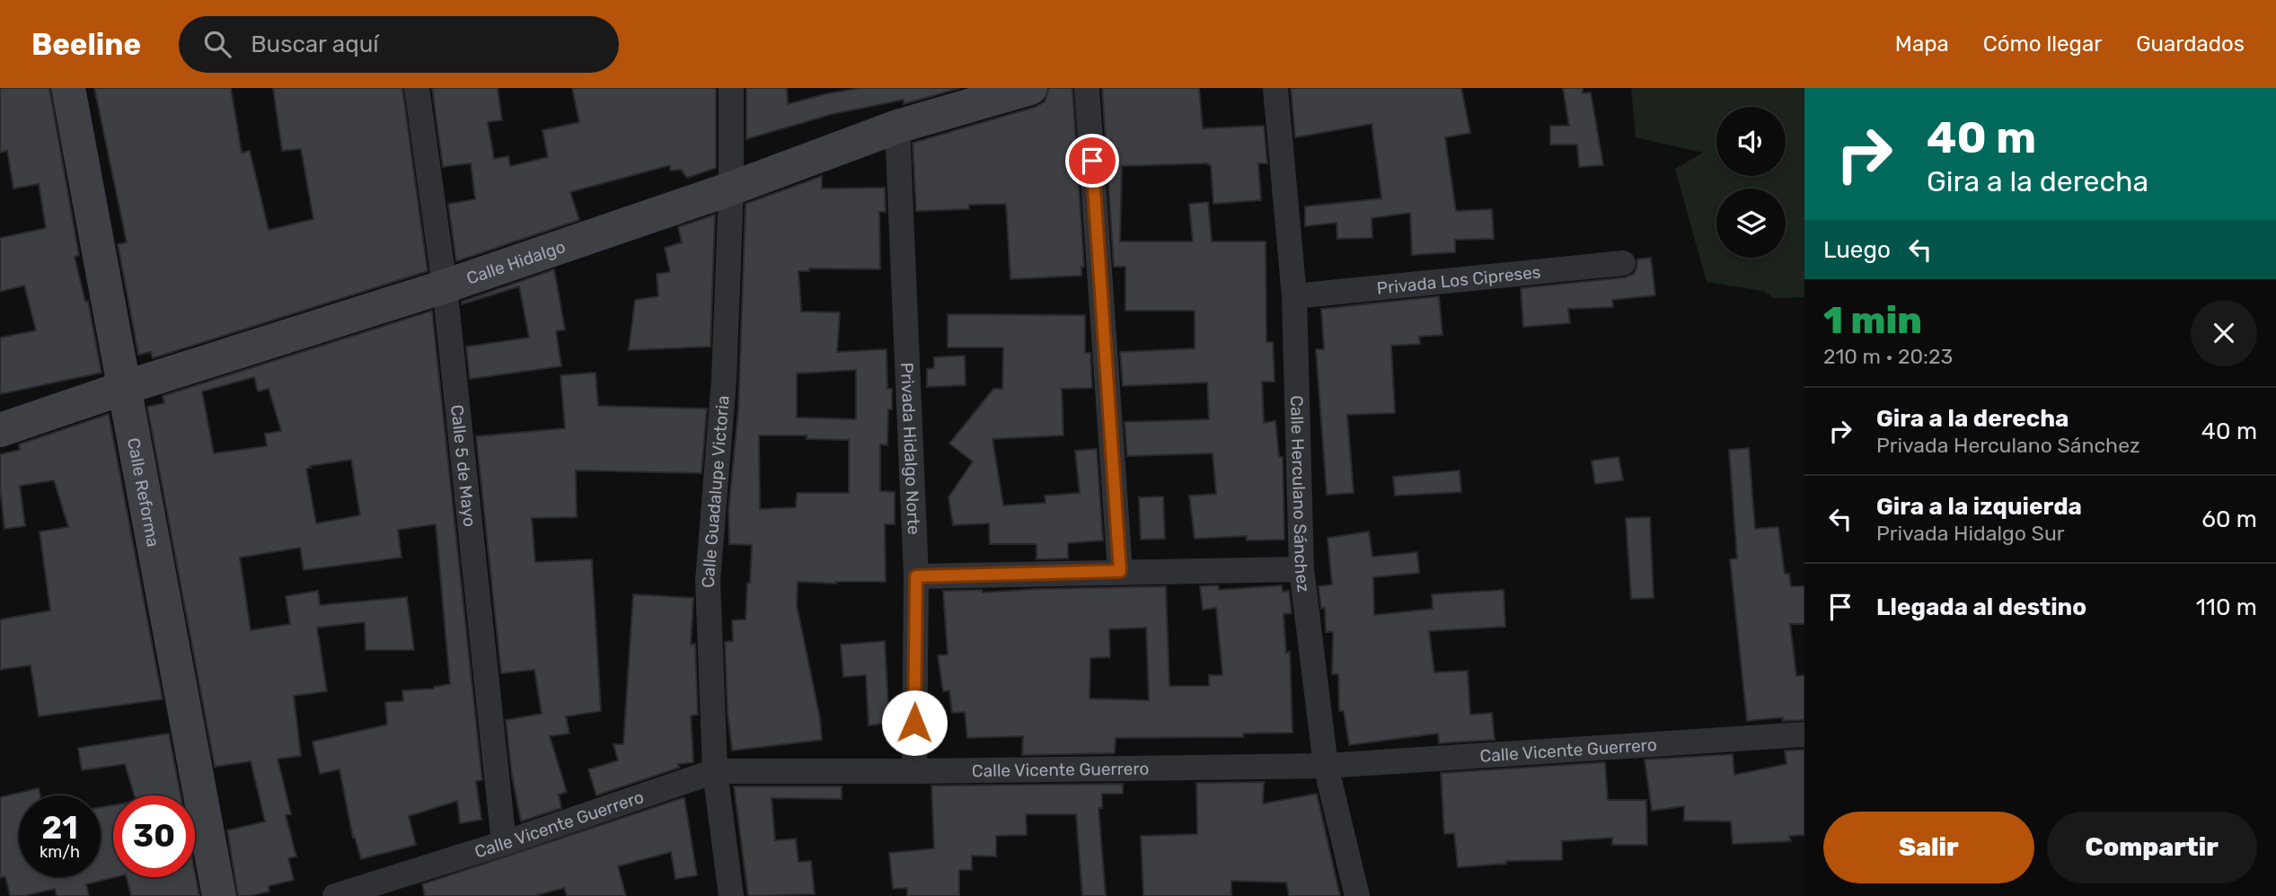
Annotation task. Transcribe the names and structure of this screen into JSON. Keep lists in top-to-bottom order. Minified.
{"streets":{"street":["Calle Hidalgo","Privada Los Cipreses","Privada Hidalgo Norte","Calle 5 de Mayo","Calle Reforma","Calle Guadalupe Victoria","Calle Herculano Sánchez","Calle Vicente Guerrero"]},"crossings":[["Calle Hidalgo","Privada Hidalgo Norte"],["Calle Hidalgo","Calle 5 de Mayo"],["Calle Hidalgo","Calle Reforma"],["Calle Hidalgo","Calle Guadalupe Victoria"],["Privada Los Cipreses","Calle Herculano Sánchez"],["Privada Hidalgo Norte","Calle Vicente Guerrero"],["Calle 5 de Mayo","Calle Vicente Guerrero"],["Calle Guadalupe Victoria","Calle Vicente Guerrero"],["Calle Herculano Sánchez","Calle Vicente Guerrero"]],"page":{"header":"Beeline","search":"Buscar aquí","nav":["Mapa","Cómo llegar","Guardados"],"turn":["40 m","Gira a la derecha"],"then":"Luego","heading":["1 min","210 m · 20:23"],"list":[{"name":"Gira a la derecha","note":"Privada Herculano Sánchez","value":"40 m"},{"name":"Gira a la izquierda","note":"Privada Hidalgo Sur","value":"60 m"},{"name":"Llegada al destino","value":"110 m"}],"speed":"21 km/h","limit":"30","buttons":["Salir","Compartir"]}}
